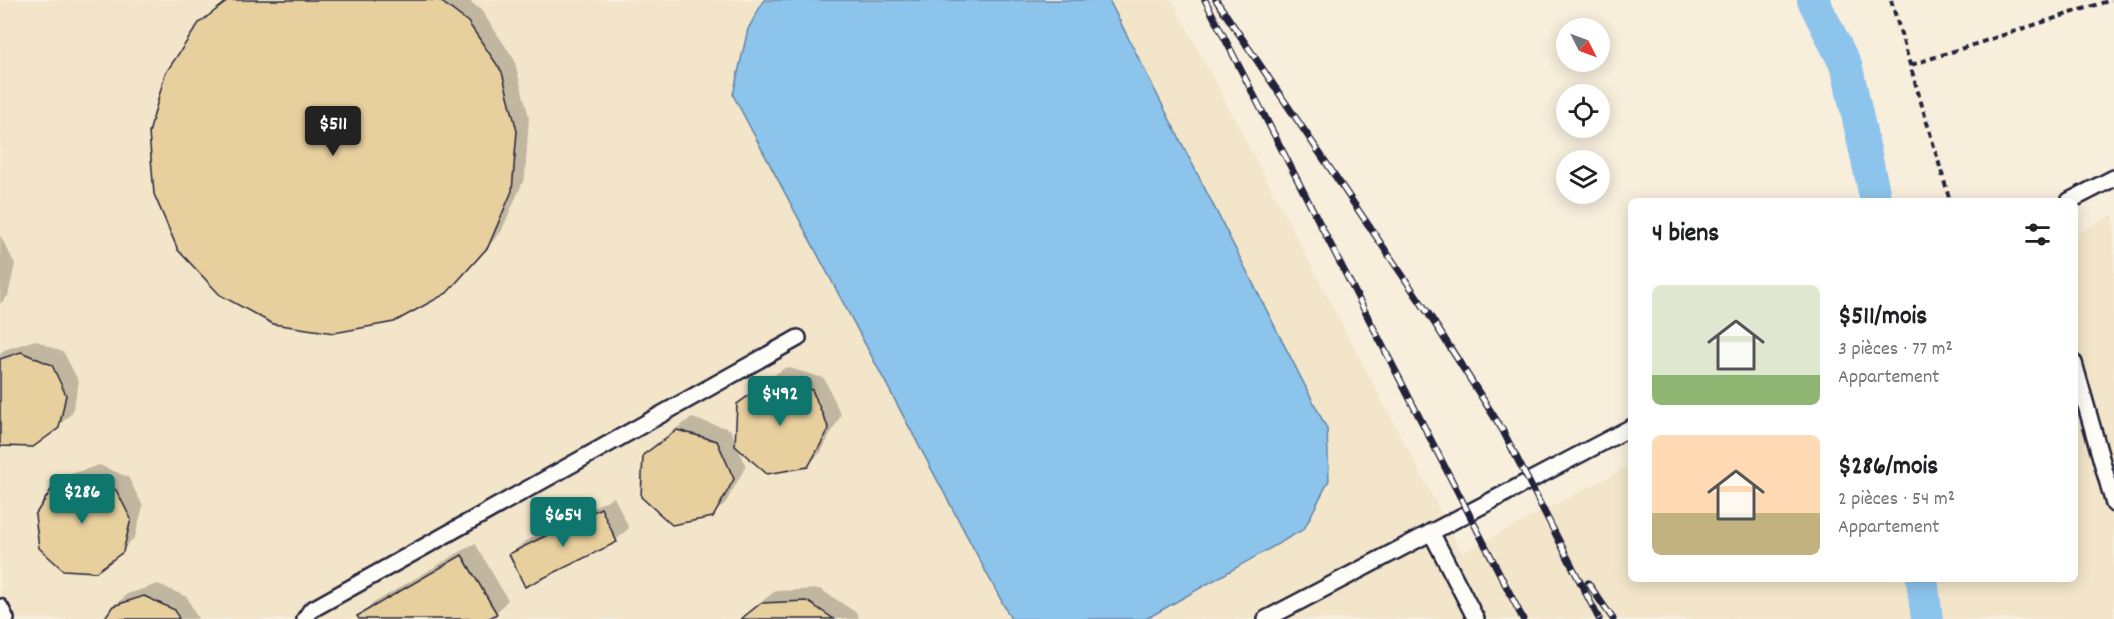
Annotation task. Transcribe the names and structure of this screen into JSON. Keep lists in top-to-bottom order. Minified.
{"north":"bottom right","page":{"price":["$511","$492","$286","$654"],"heading":"4 biens","list":[{"name":"$511/mois","note":"3 pièces · 77 m² · Appartement"},{"name":"$286/mois","note":"2 pièces · 54 m² · Appartement"}]}}
